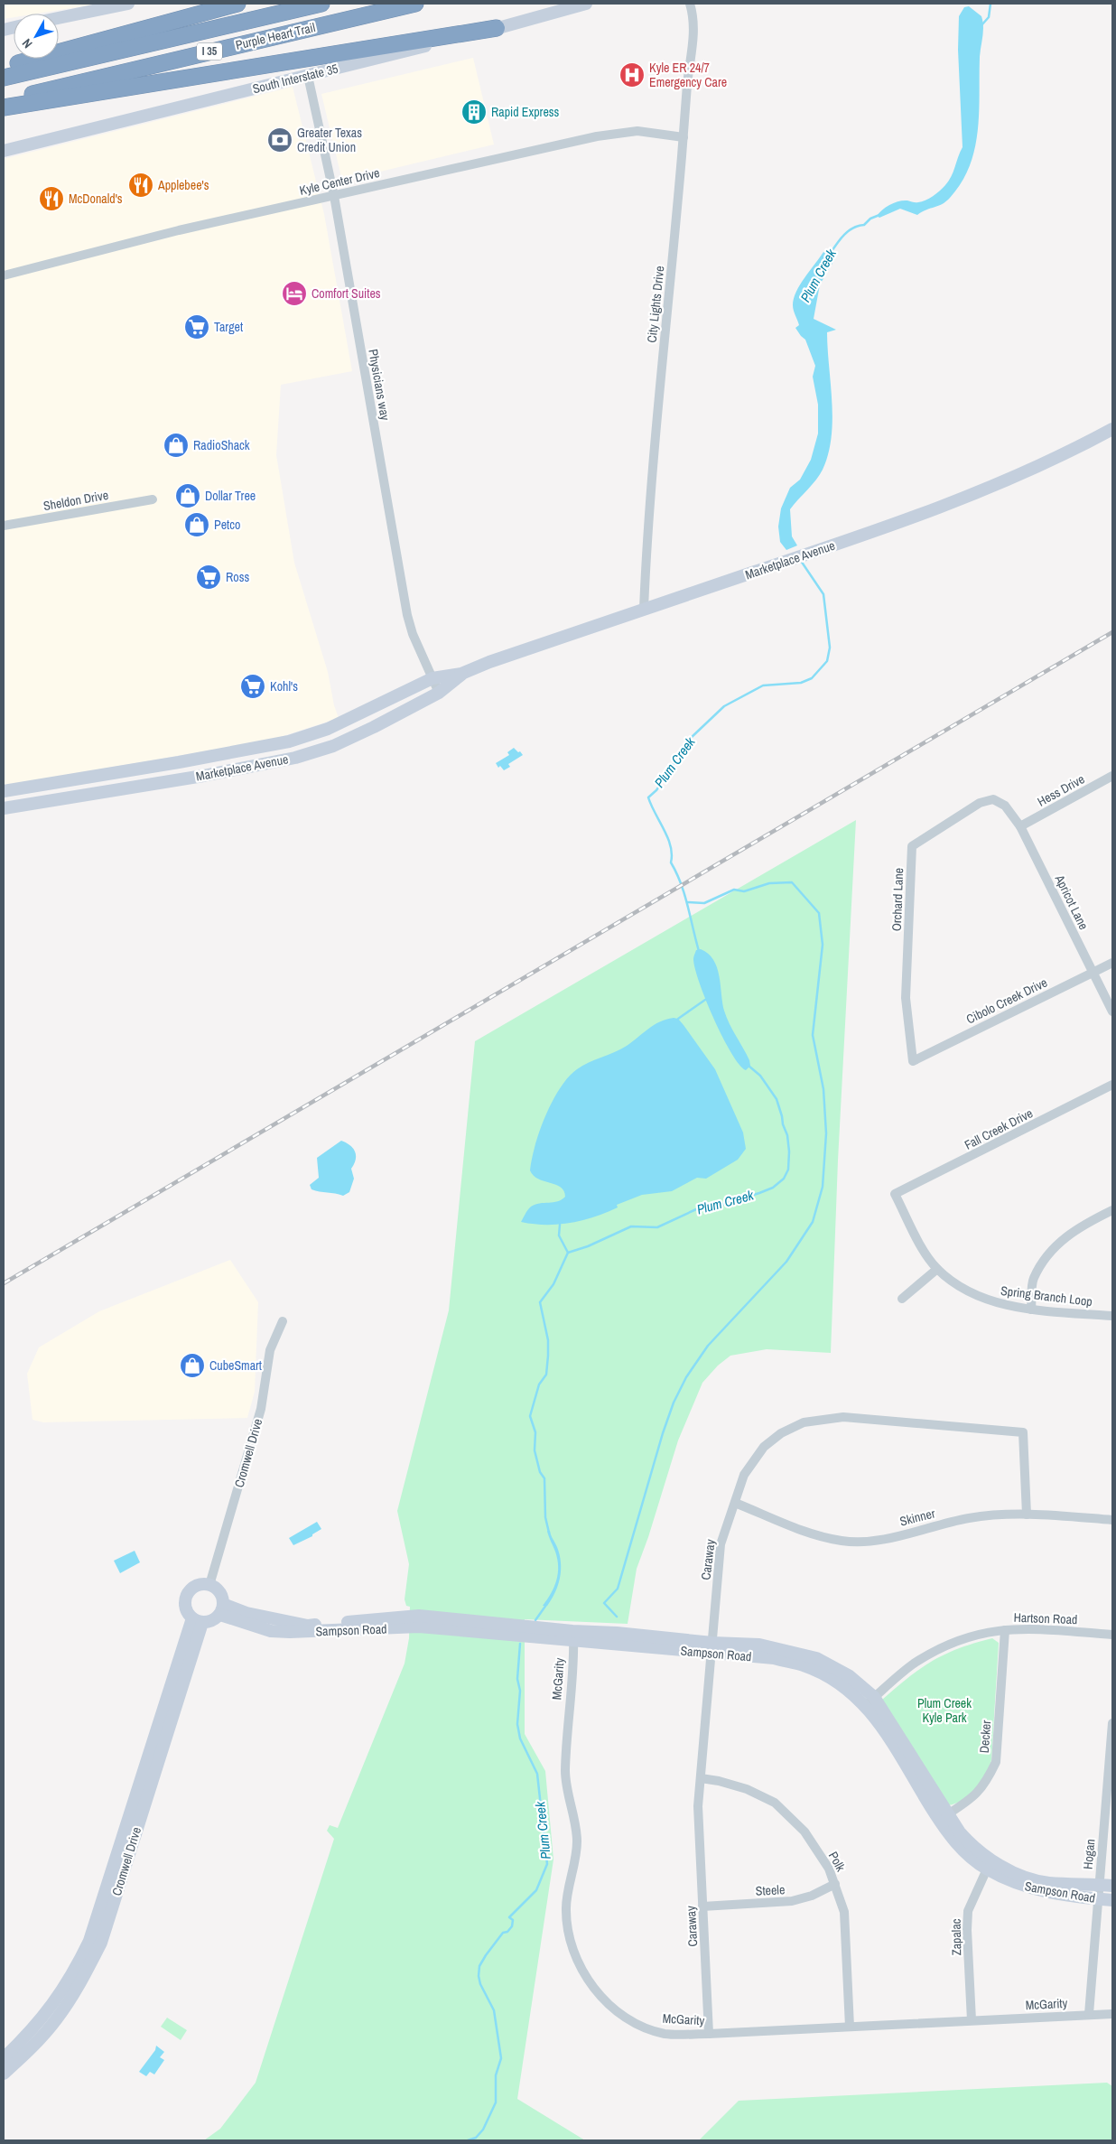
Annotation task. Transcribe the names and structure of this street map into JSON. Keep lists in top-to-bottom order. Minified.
{"streets":{"highway":["Purple Heart Trail","I 35"],"street":["South Interstate 35","Kyle Center Drive","City Lights Drive","Physicians way","Sheldon Drive","Marketplace Avenue","Hess Drive","Orchard Lane","Apricot Lane","Cibolo Creek Drive","Fall Creek Drive","Spring Branch Loop","Cromwell Drive","Skinner","Caraway","Hartson Road","Sampson Road","McGarity","Decker","Hogan","Polk","Steele","Zapalac"]},"crossings":[["South Interstate 35","Physicians way"],["Kyle Center Drive","City Lights Drive"],["Kyle Center Drive","Physicians way"],["City Lights Drive","Marketplace Avenue"],["Physicians way","Marketplace Avenue"],["Hess Drive","Apricot Lane"],["Orchard Lane","Apricot Lane"],["Orchard Lane","Cibolo Creek Drive"],["Apricot Lane","Cibolo Creek Drive"],["Fall Creek Drive","Spring Branch Loop"],["Cromwell Drive","Sampson Road"],["Skinner","Caraway"],["Caraway","Sampson Road"],["Caraway","McGarity"],["Caraway","Polk"],["Caraway","Steele"],["Hartson Road","Sampson Road"],["Hartson Road","Decker"],["Sampson Road","McGarity"],["Sampson Road","Decker"],["Sampson Road","Hogan"],["Sampson Road","Zapalac"],["McGarity","Hogan"],["McGarity","Polk"],["McGarity","Zapalac"],["Polk","Steele"]],"water":["Plum Creek"],"parks":["Plum Creek Kyle Park"],"places":{"hospital":["Kyle ER 24/7 Emergency Care"],"building":["Rapid Express"],"bank":["Greater Texas Credit Union"],"restaurant":["Applebee's","McDonald's"],"hotel":["Comfort Suites"],"supermarket":["Target","Ross","Kohl's"],"shop":["RadioShack","Dollar Tree","Petco","CubeSmart"]},"north":"bottom left"}
